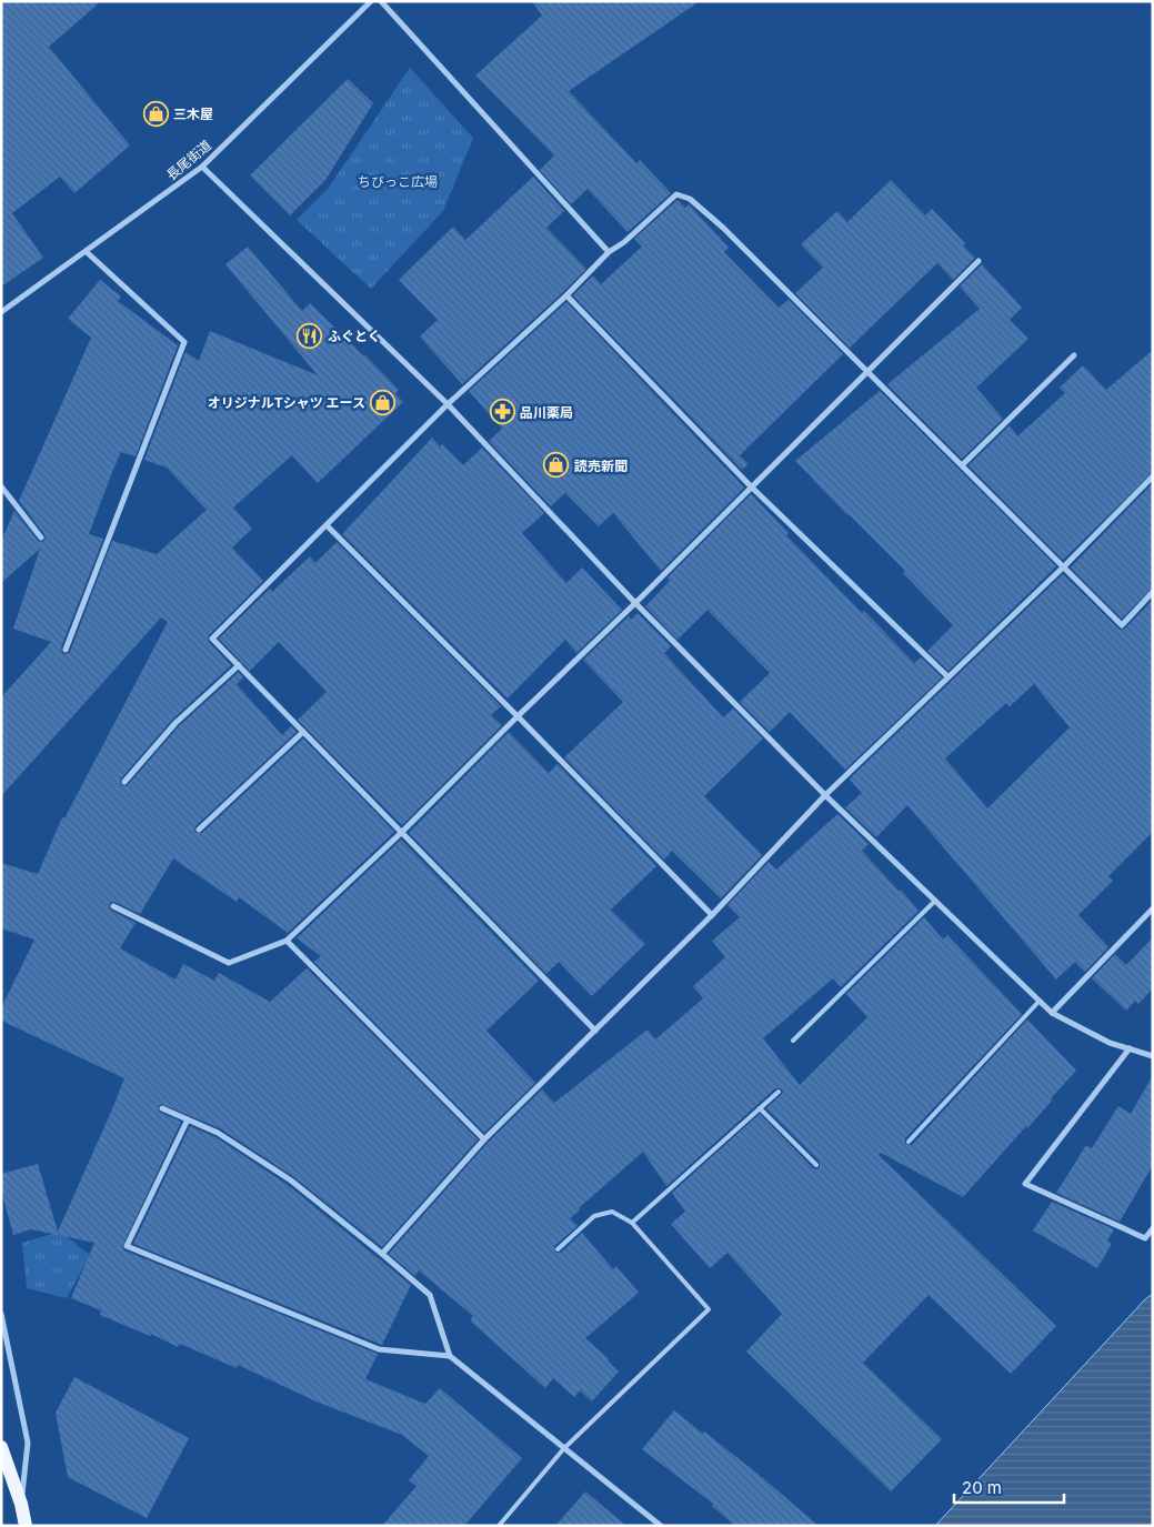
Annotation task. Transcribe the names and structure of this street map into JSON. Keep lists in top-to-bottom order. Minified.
{"streets":{"street":["長尾街道"]},"parks":["ちびっこ広場"],"places":{"shop":["三木屋","オリジナルTシャツ エース","読売新聞"],"restaurant":["ふぐとく"],"pharmacy":["品川薬局"]},"scale_bar":"20 m"}
